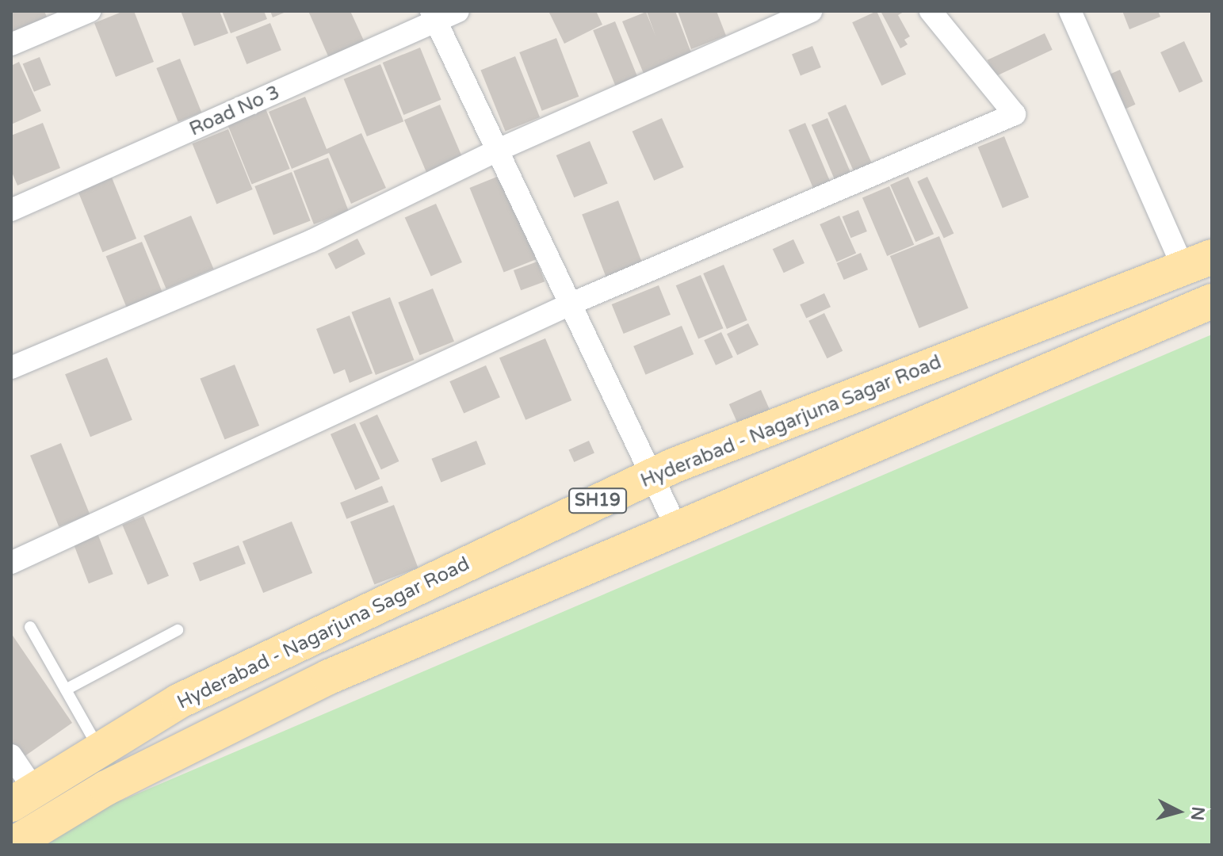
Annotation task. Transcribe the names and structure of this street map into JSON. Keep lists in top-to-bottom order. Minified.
{"streets":{"main road":["Hyderabad - Nagarjuna Sagar Road","SH19"],"street":["Road No 3"]},"north":"right"}
